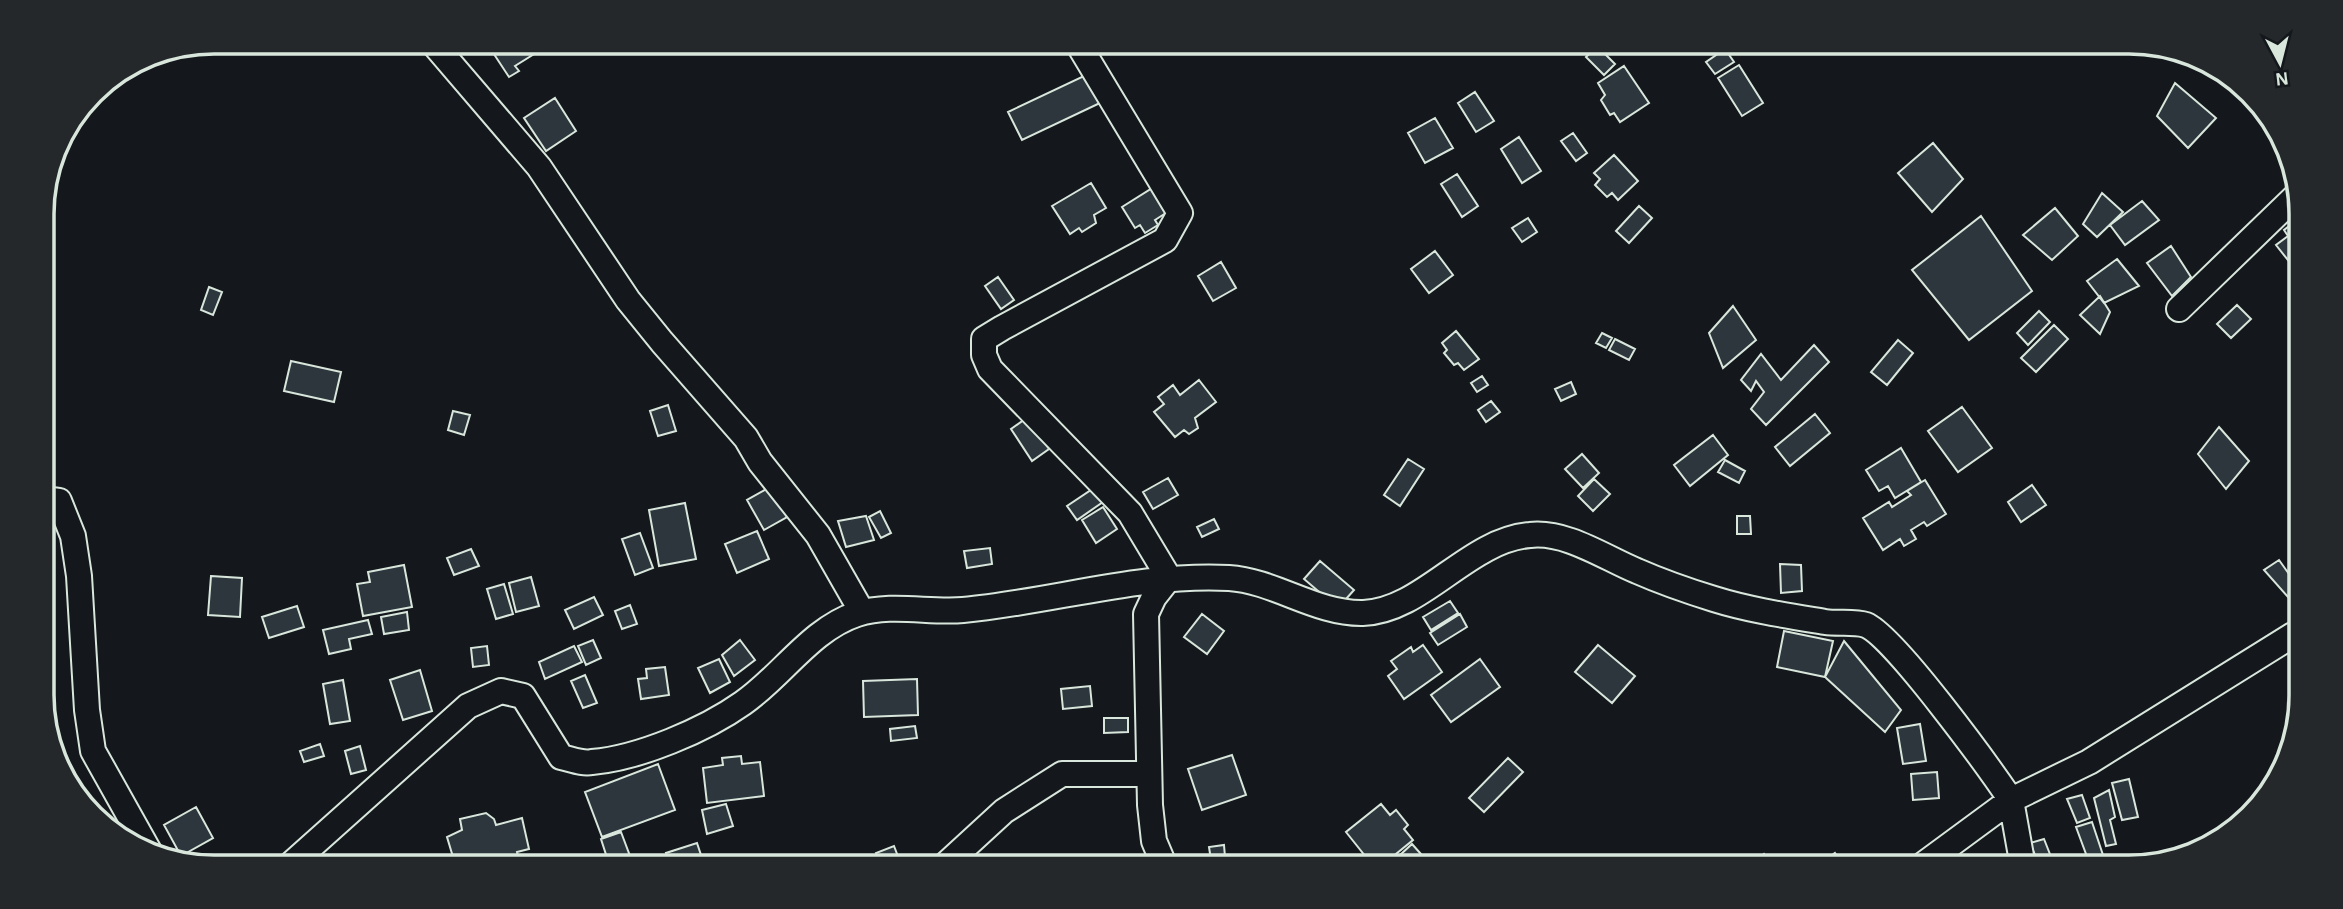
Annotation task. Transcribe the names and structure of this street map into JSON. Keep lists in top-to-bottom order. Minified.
{"north":"bottom"}
